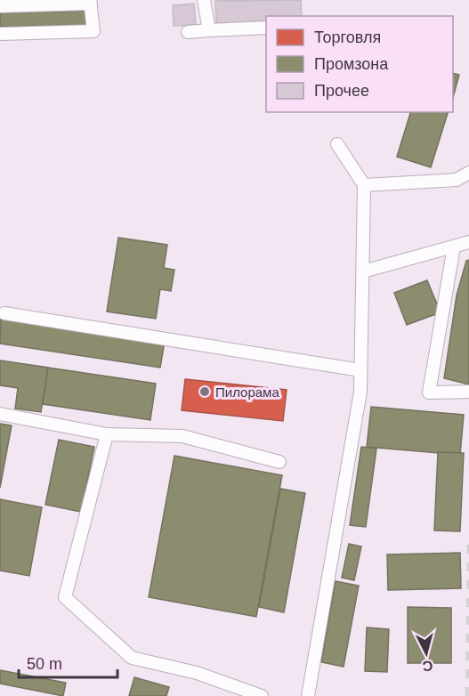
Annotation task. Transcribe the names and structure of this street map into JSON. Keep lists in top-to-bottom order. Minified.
{"places":["Пилорама"],"legend":["Торговля","Промзона","Прочее"],"scale_bar":"50 m","north":"bottom"}
